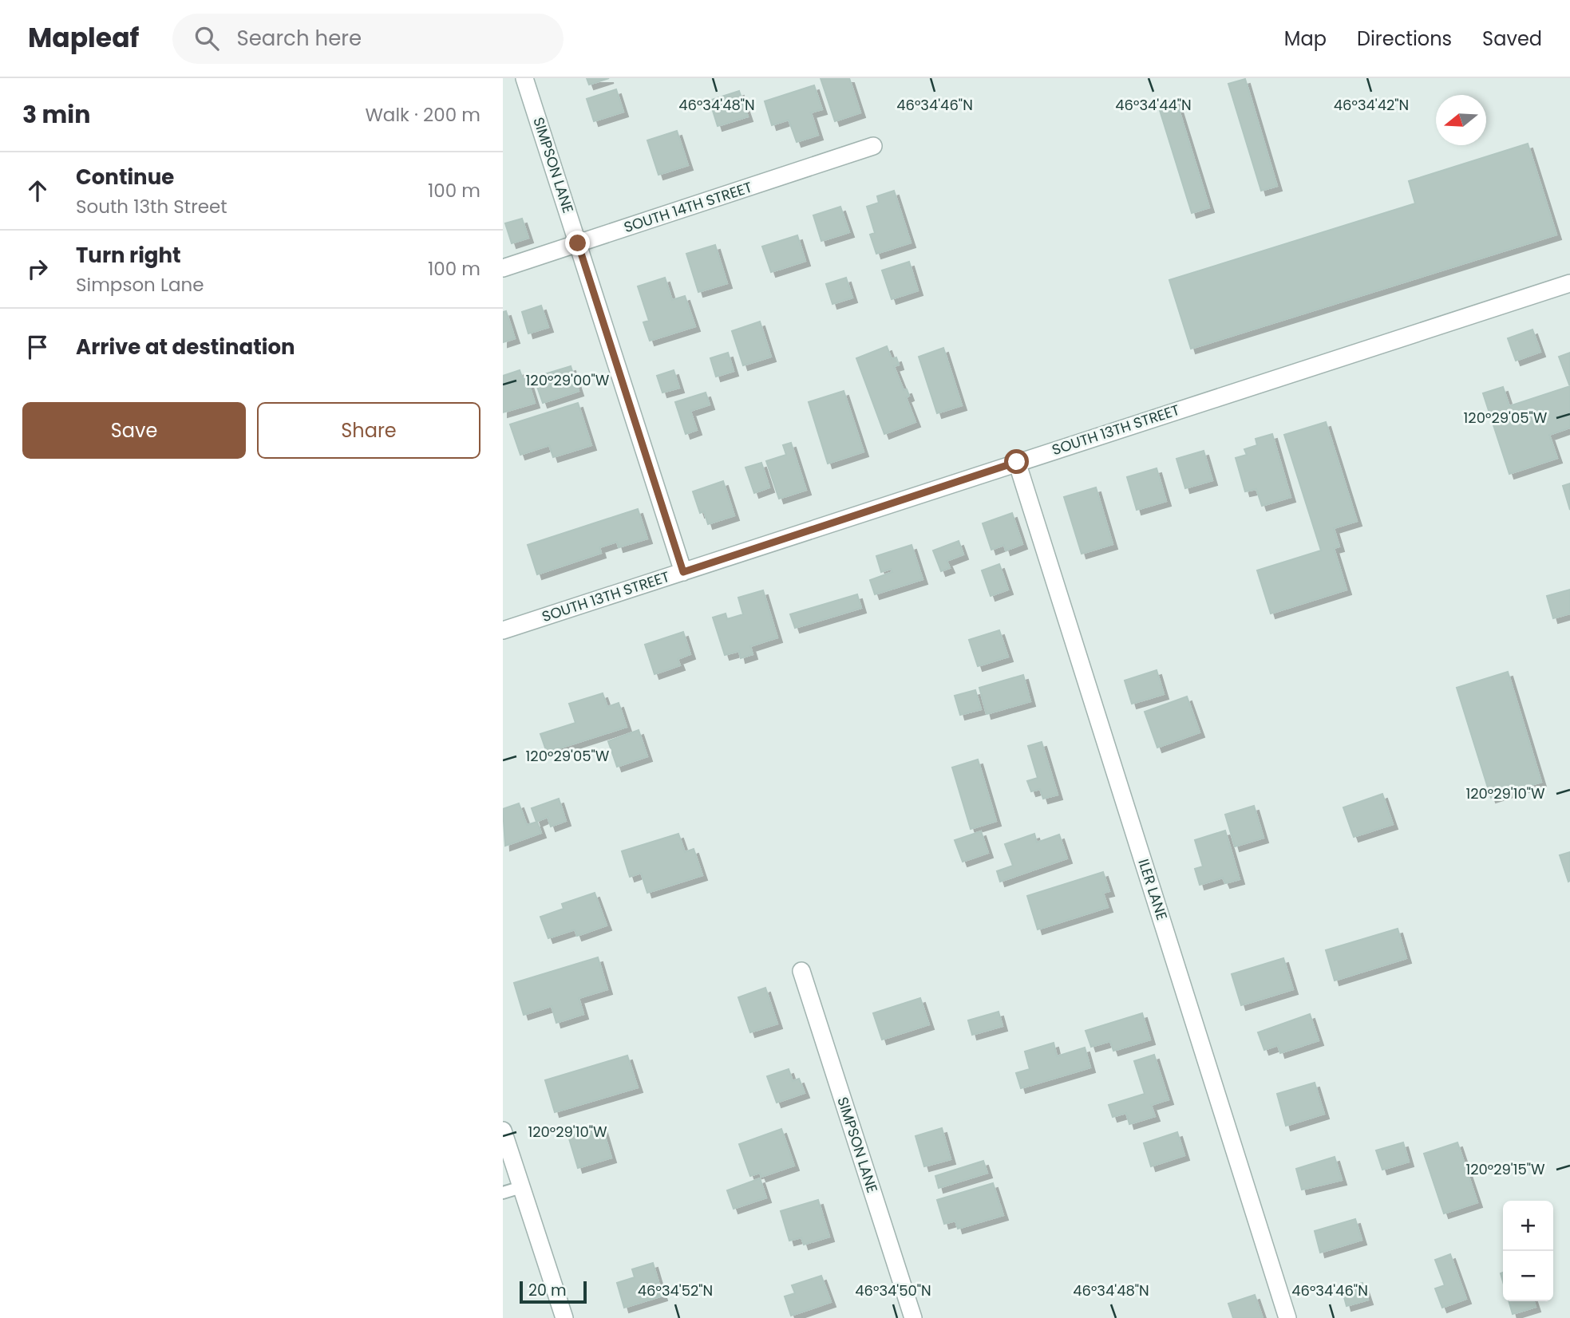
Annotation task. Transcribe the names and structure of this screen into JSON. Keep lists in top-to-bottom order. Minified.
{"streets":{"street":["SIMPSON LANE","SOUTH 14TH STREET","SOUTH 13TH STREET","ILER LANE"]},"crossings":[["SIMPSON LANE","SOUTH 14TH STREET"],["SIMPSON LANE","SOUTH 13TH STREET"],["SOUTH 13TH STREET","ILER LANE"]],"scale_bar":"20 m","north":"left","page":{"header":"Mapleaf","search":"Search here","nav":["Map","Directions","Saved"],"heading":["3 min","Walk · 200 m"],"list":[["Continue","South 13th Street","100 m"],["Turn right","Simpson Lane","100 m"],"Arrive at destination"],"buttons":["Save","Share"],"map_buttons":["+","−"],"scale":"20 m"},"coordinates":["46°34'48\"N","46°34'46\"N","46°34'44\"N","46°34'42\"N","120°29'00\"W","120°29'05\"W","120°29'10\"W","120°29'15\"W","46°34'52\"N","46°34'50\"N"]}
